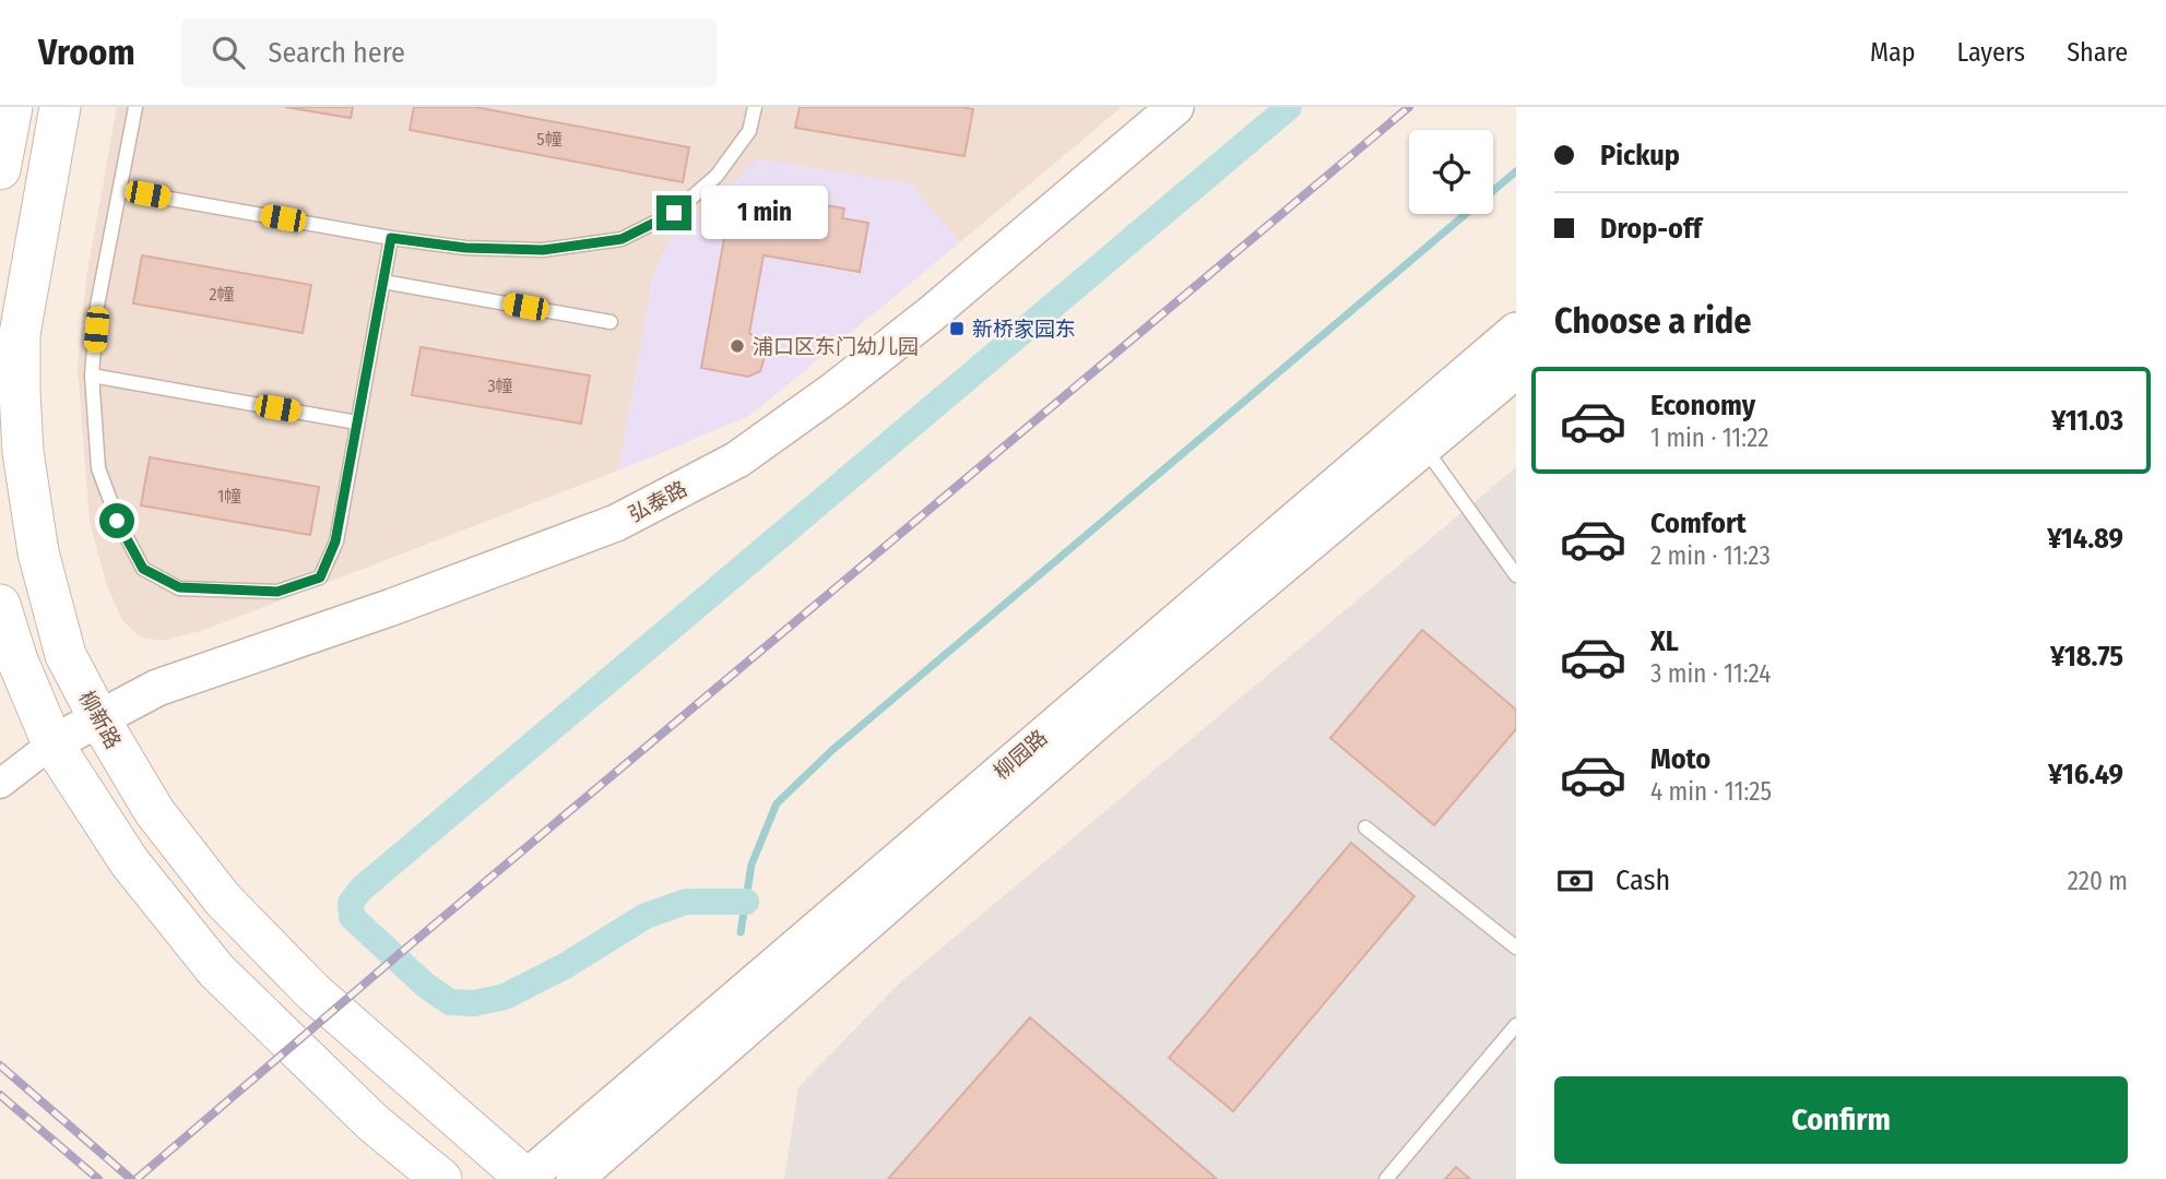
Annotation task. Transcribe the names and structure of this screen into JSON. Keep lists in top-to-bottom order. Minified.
{"streets":{"main road":["柳新路"],"street":["弘泰路","柳园路"]},"crossings":[["弘泰路","柳新路"],["柳新路","柳园路"]],"places":{"transit":["新桥家园东"],"other":["浦口区东门幼儿园"]},"house_numbers":["5幢","2幢","3幢","1幢"],"page":{"header":"Vroom","search":"Search here","nav":["Map","Layers","Share"],"banner":["Pickup","Drop-off"],"bubble":"1 min","heading":"Choose a ride","list":[{"name":"Economy","note":"1 min · 11:22","value":"¥11.03"},{"name":"Comfort","note":"2 min · 11:23","value":"¥14.89"},{"name":"XL","note":"3 min · 11:24","value":"¥18.75"},{"name":"Moto","note":"4 min · 11:25","value":"¥16.49"}],"pay":["Cash","220 m"],"buttons":"Confirm"}}
